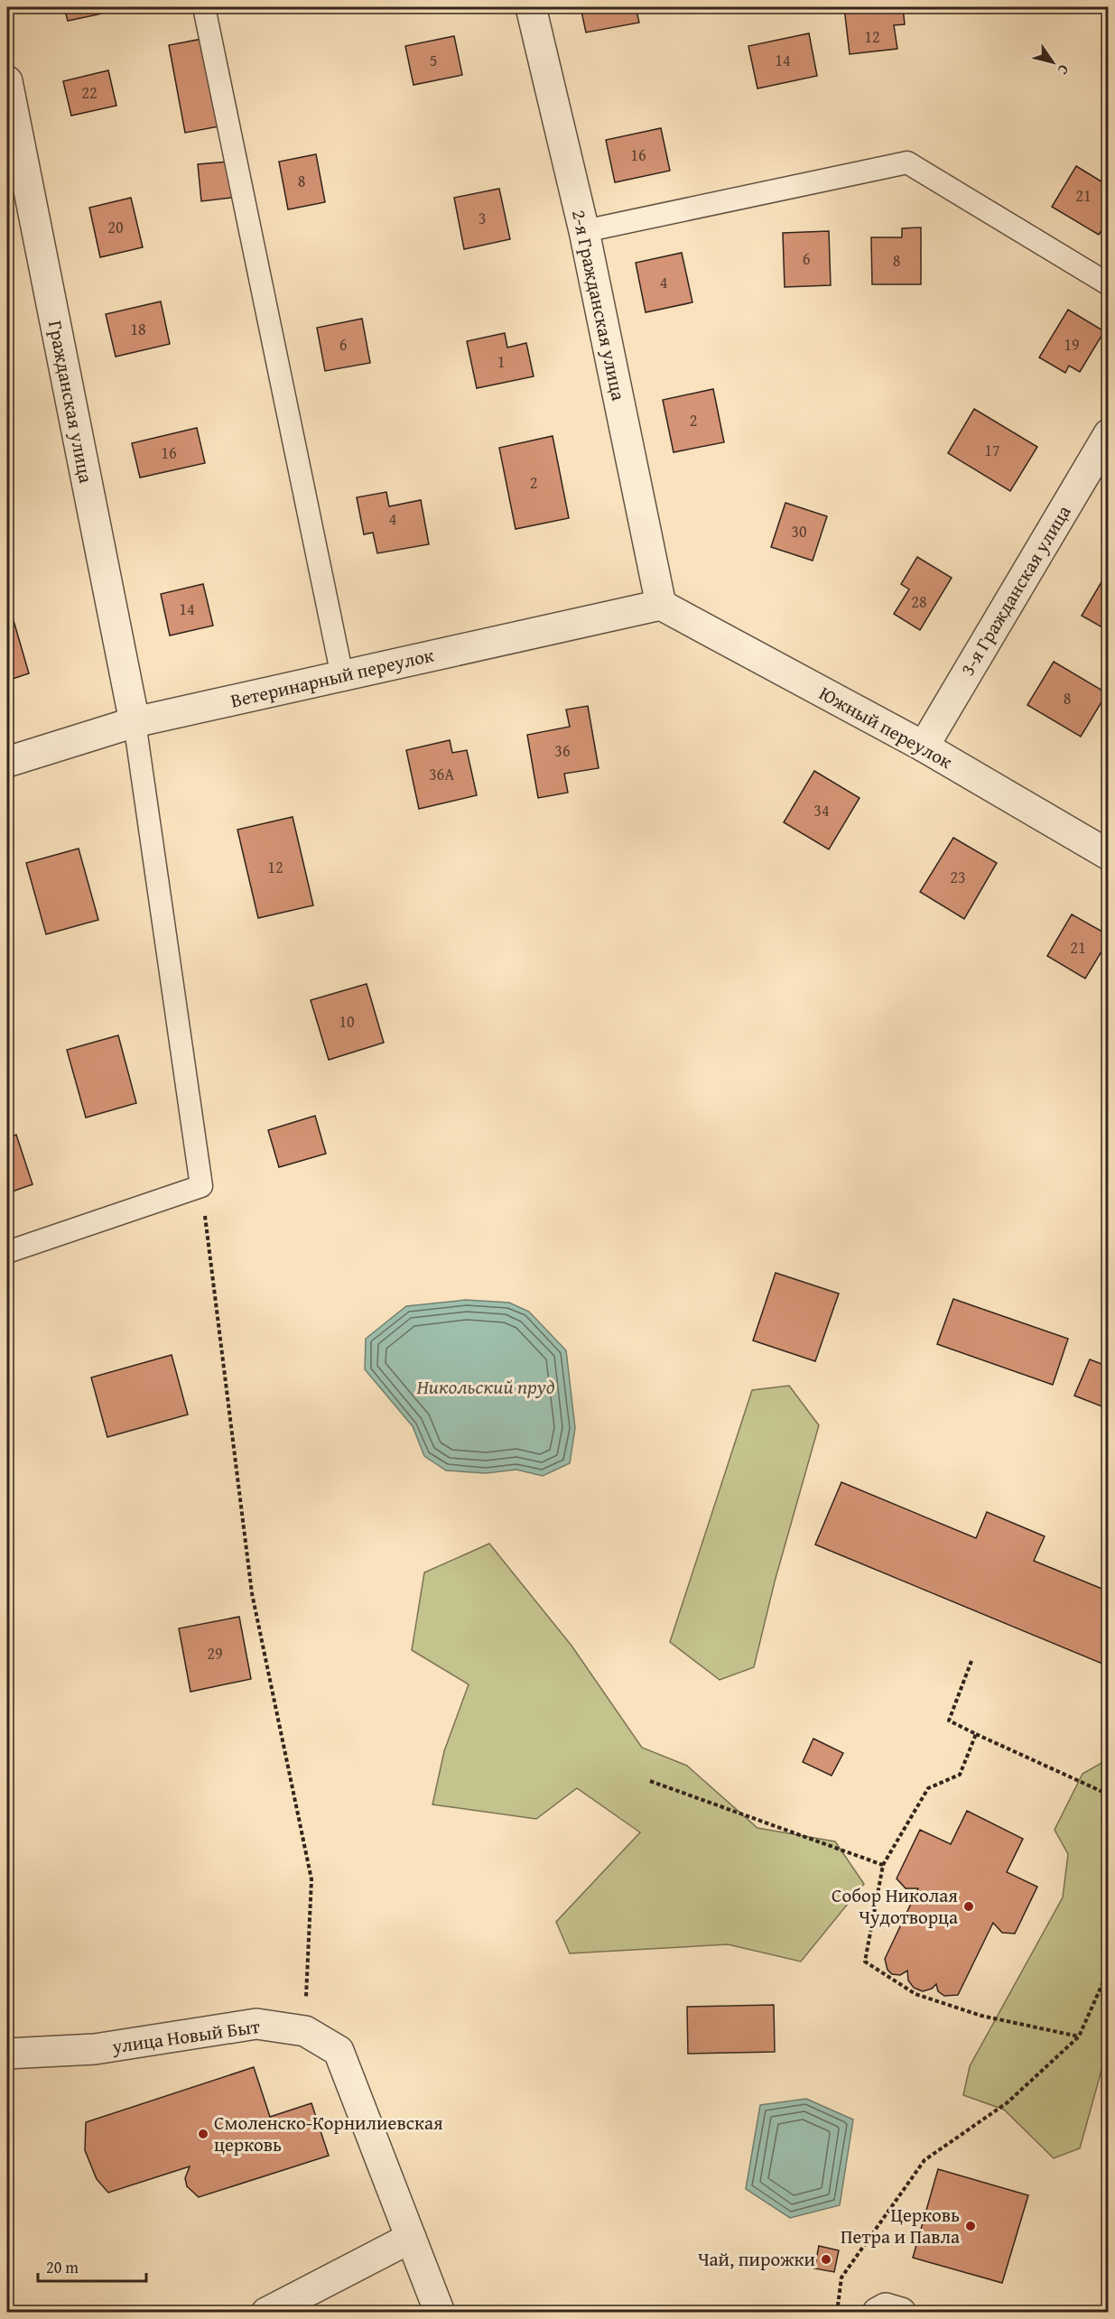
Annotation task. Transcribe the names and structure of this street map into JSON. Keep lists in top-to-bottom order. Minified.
{"streets":{"street":["2-я Гражданская улица","Гражданская улица","3-я Гражданская улица","Ветеринарный переулок","Южный переулок","улица Новый Быт"]},"crossings":[["2-я Гражданская улица","Ветеринарный переулок"],["2-я Гражданская улица","Южный переулок"],["Гражданская улица","Ветеринарный переулок"],["3-я Гражданская улица","Южный переулок"],["Ветеринарный переулок","Южный переулок"]],"water":["Никольский пруд"],"places":["Собор Николая Чудотворца","Смоленско-Корнилиевская церковь","Церковь Петра и Павла","Чай, пирожки"],"house_numbers":["12","5","14","22","16","8","21","3","20","6","8","4","18","6","19","1","2","17","16","2","4","30","28","14","8","36","36А","34","12","23","21","10","29"],"scale_bar":"20 m","north":"bottom right"}
